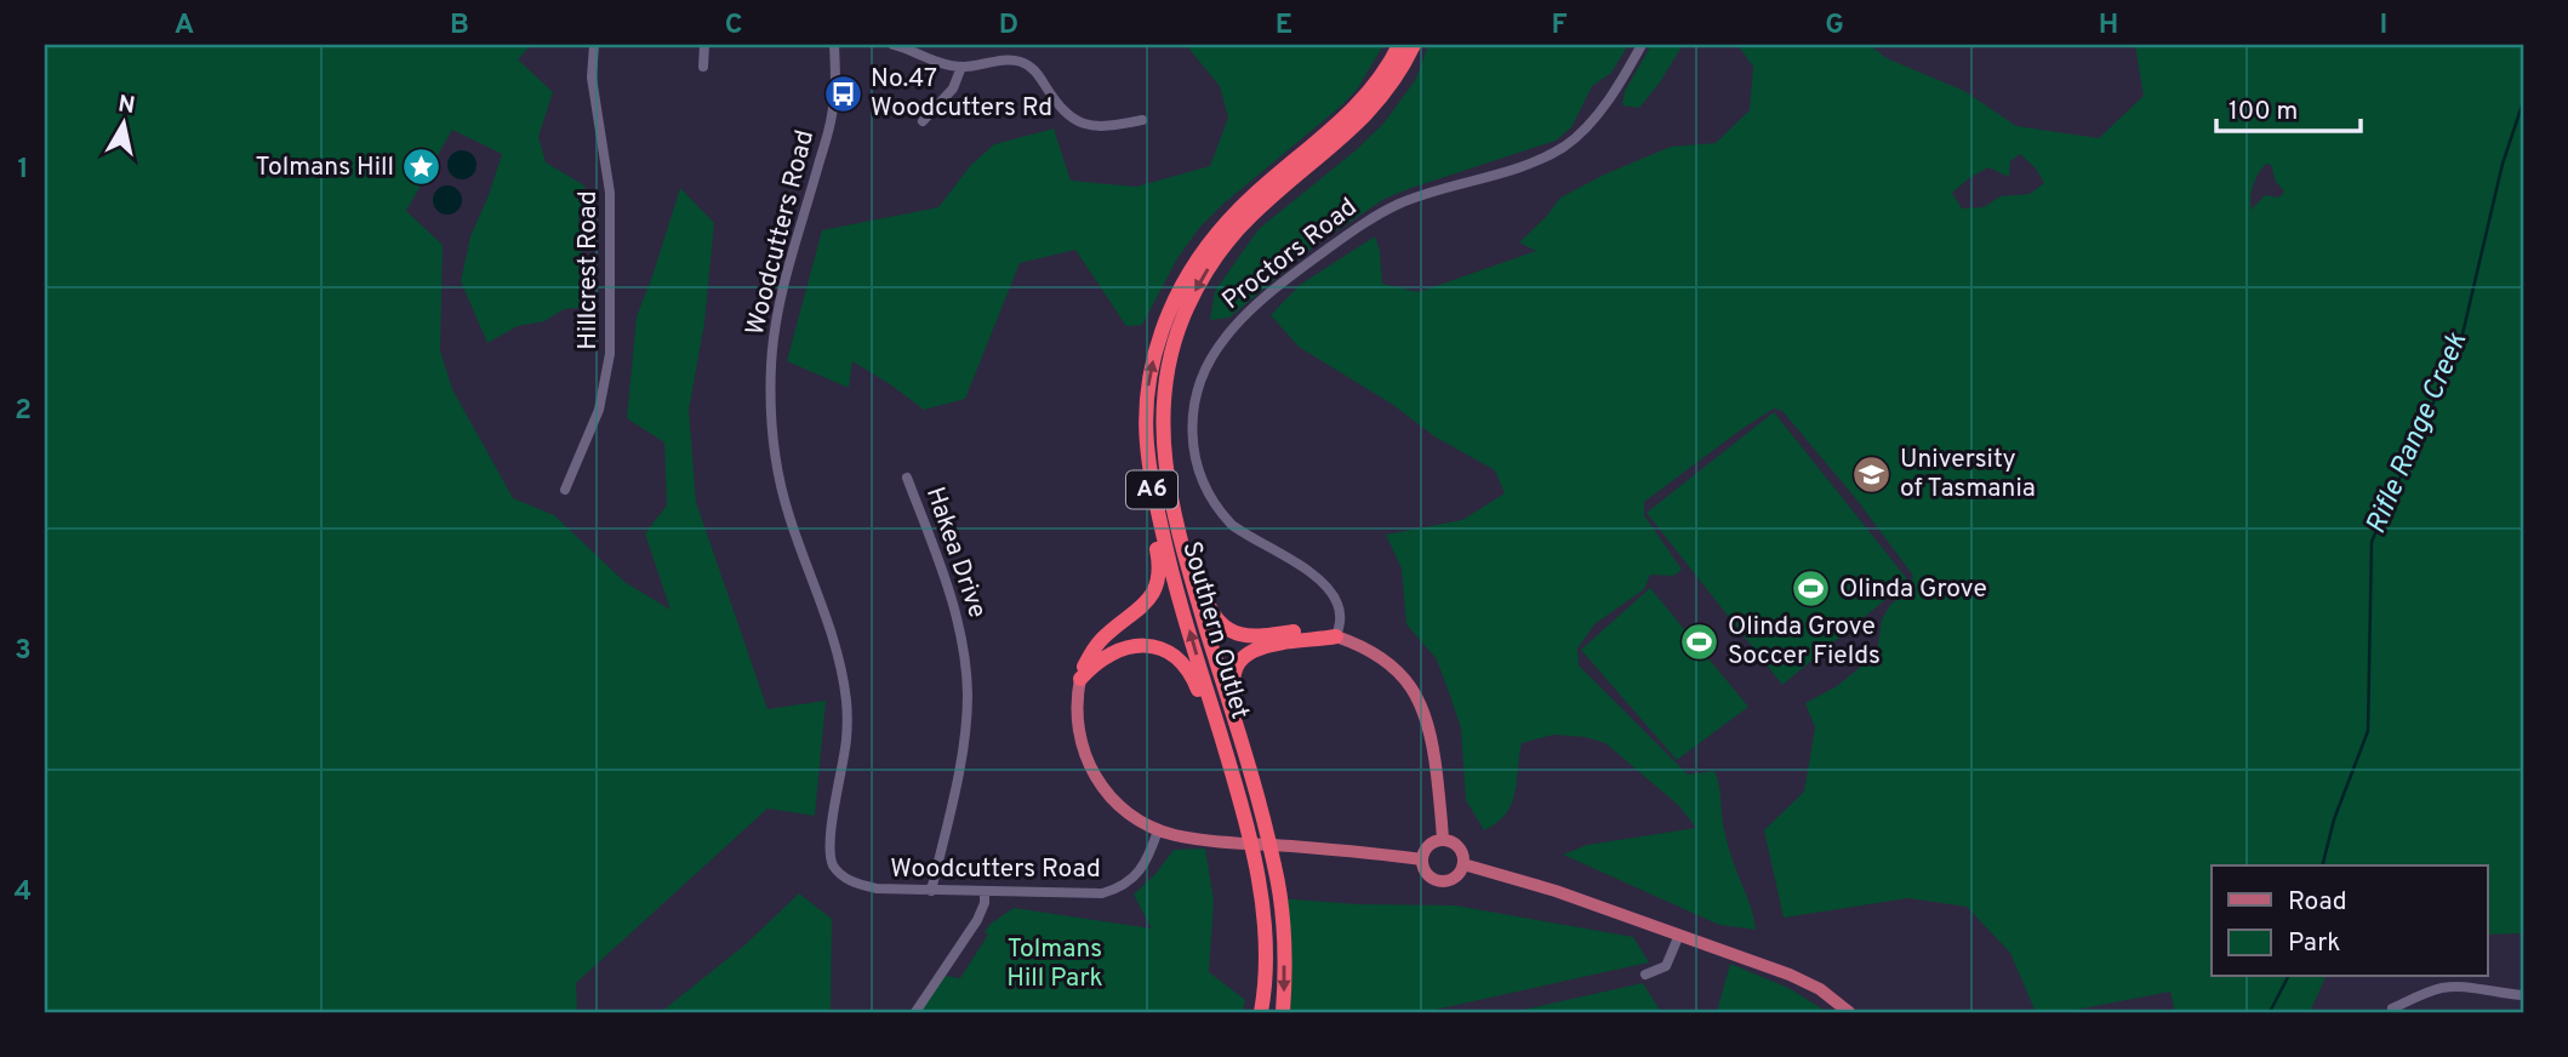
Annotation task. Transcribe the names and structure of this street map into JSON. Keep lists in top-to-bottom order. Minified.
{"streets":{"highway":["A6","Southern Outlet"],"street":["Woodcutters Road","Proctors Road","Hillcrest Road","Hakea Drive"]},"crossings":[["Woodcutters Road","Hakea Drive"]],"water":["Rifle Range Creek"],"parks":["Tolmans Hill Park"],"places":{"bus stop":["No.47 Woodcutters Rd"],"place":["Tolmans Hill"],"school or university":["University of Tasmania"],"sports":["Olinda Grove","Olinda Grove Soccer Fields"]},"legend":["Road","Park"],"scale_bar":"100 m","north":"top","grid":{"columns":["A","B","C","D","E","F","G","H","I"],"rows":["1","2","3","4"]}}
